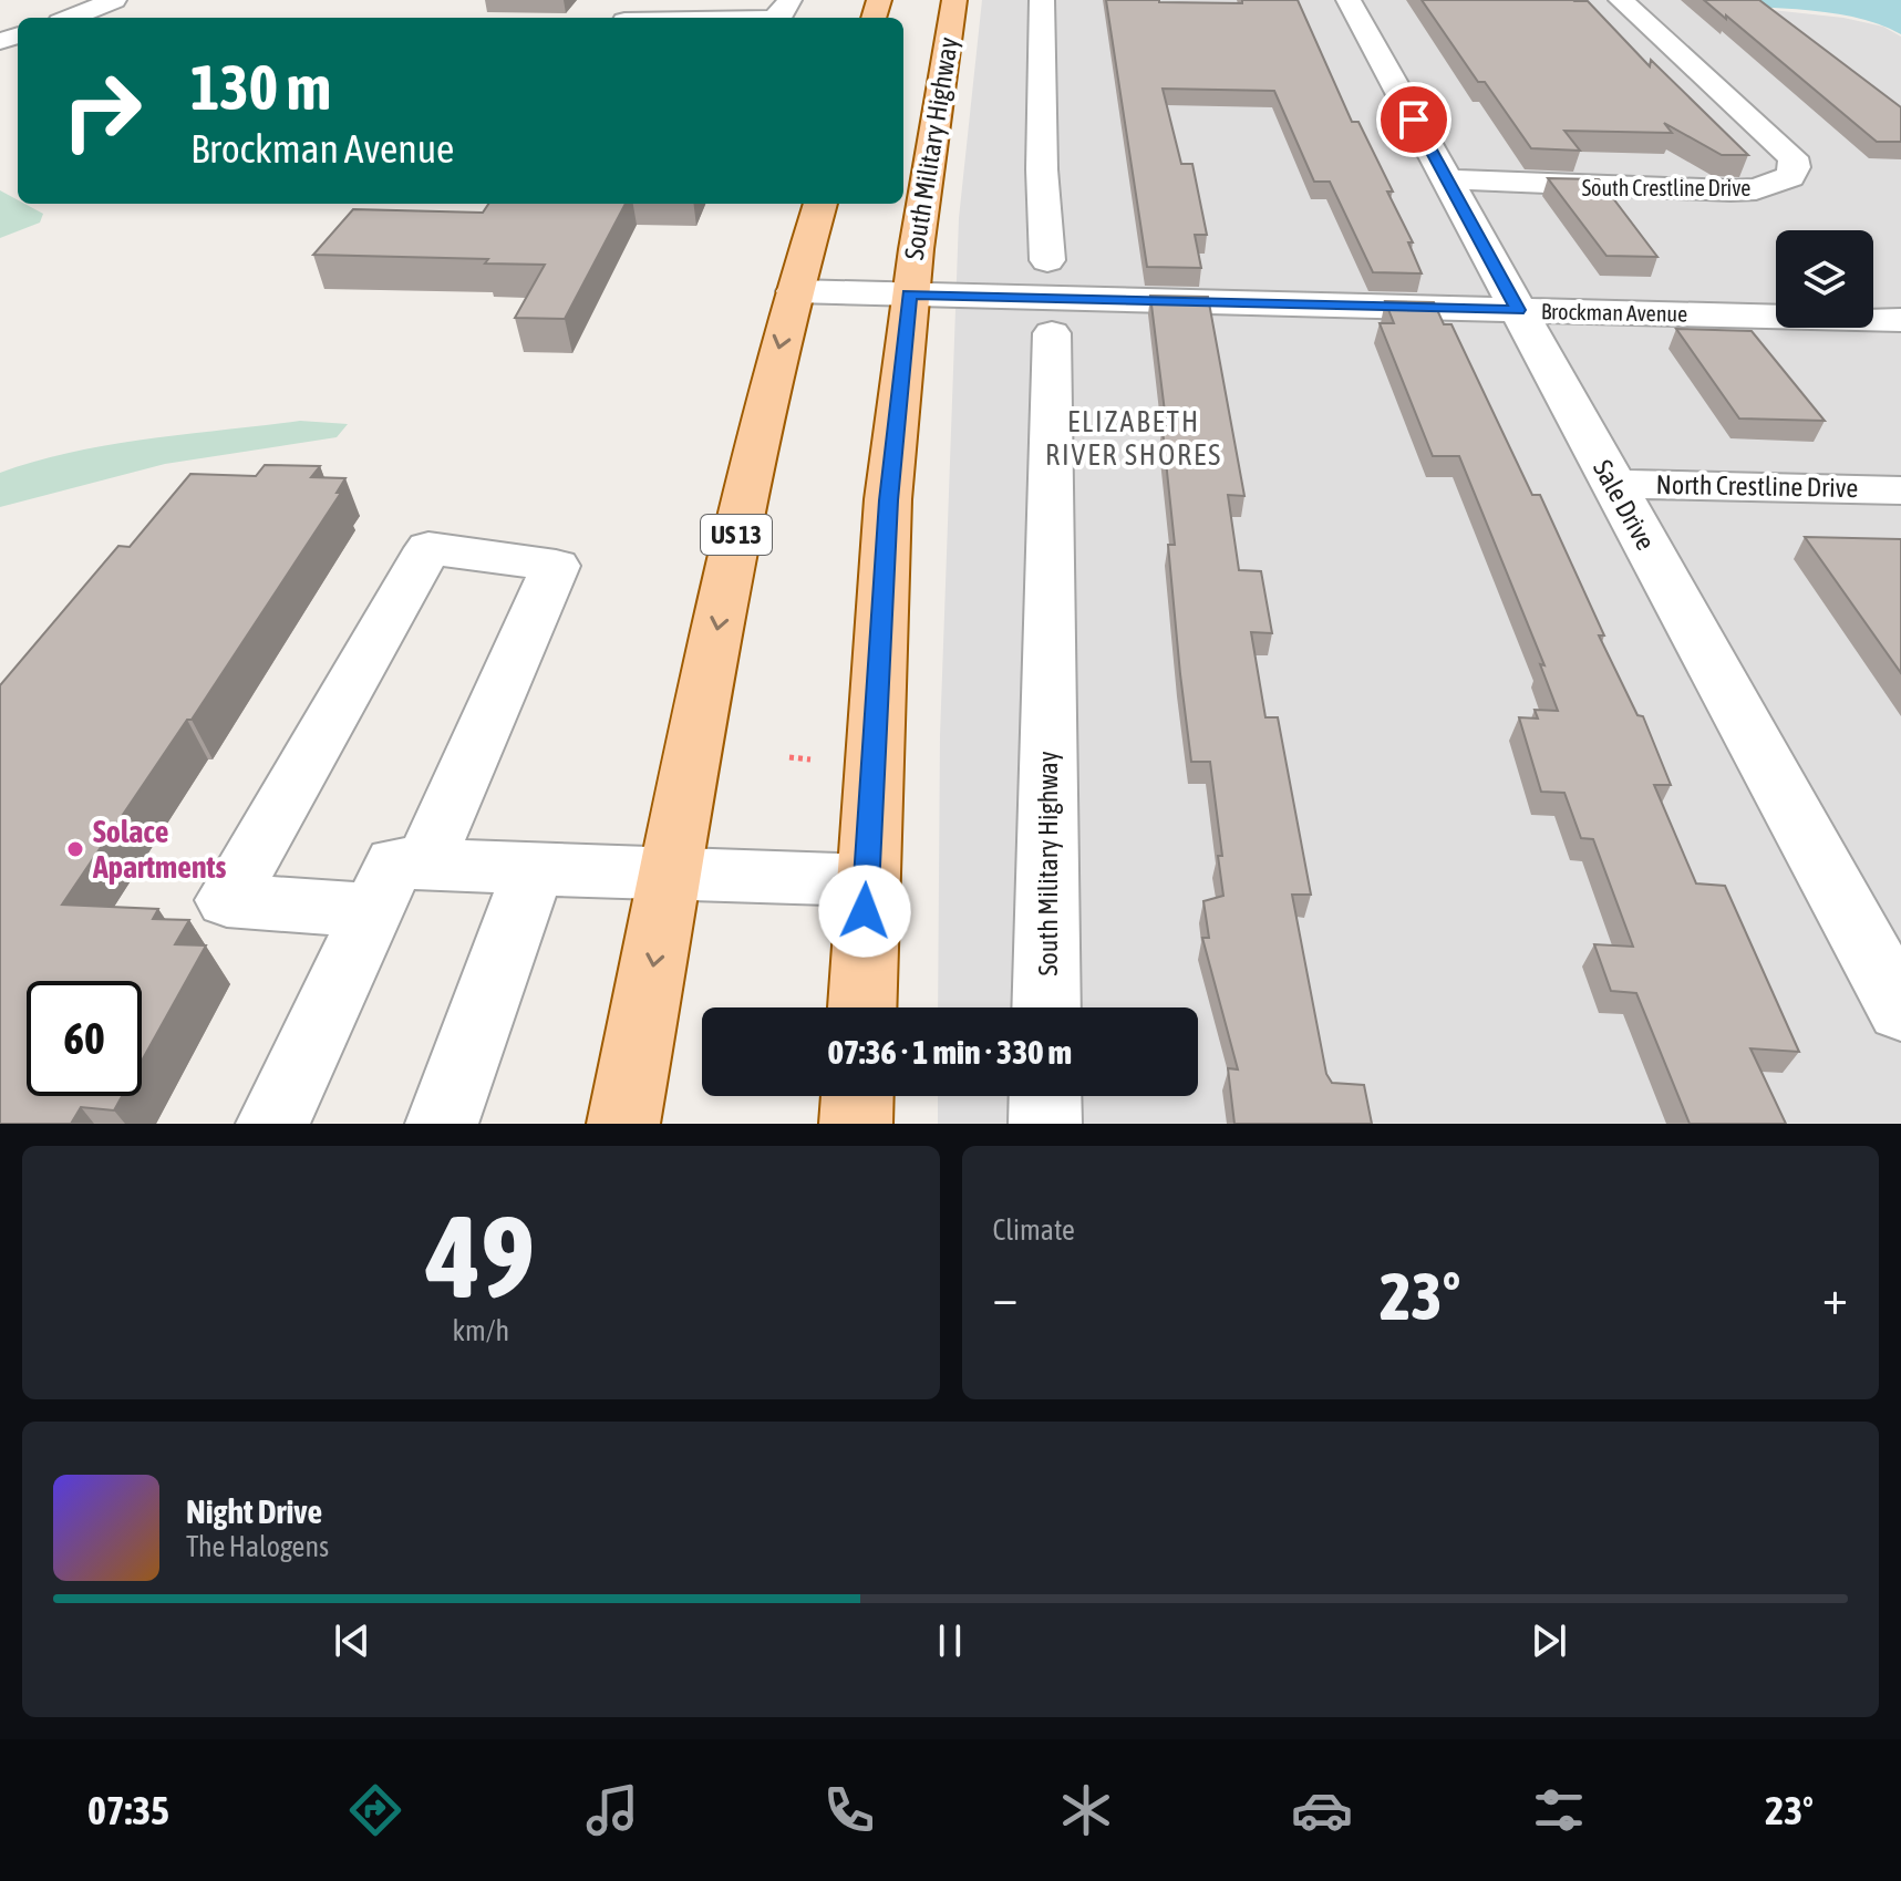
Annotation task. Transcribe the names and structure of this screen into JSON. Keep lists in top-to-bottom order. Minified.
{"streets":{"main road":["South Military Highway","US 13"],"street":["South Crestline Drive","Brockman Avenue","North Crestline Drive","Sale Drive"]},"crossings":[["South Military Highway","Brockman Avenue"],["South Crestline Drive","Sale Drive"],["Brockman Avenue","Sale Drive"],["Brockman Avenue","US 13"],["North Crestline Drive","Sale Drive"]],"districts":["ELIZABETH RIVER SHORES"],"places":["Solace Apartments"],"page":{"turn":["130 m","Brockman Avenue"],"limit":"60","trip":"07:36 · 1 min · 330 m","tile":[["49","km/h"],"Climate"],"heat":["−","23°","+"],"song":["Night Drive","The Halogens"],"tabs":["07:35","23°"]}}
